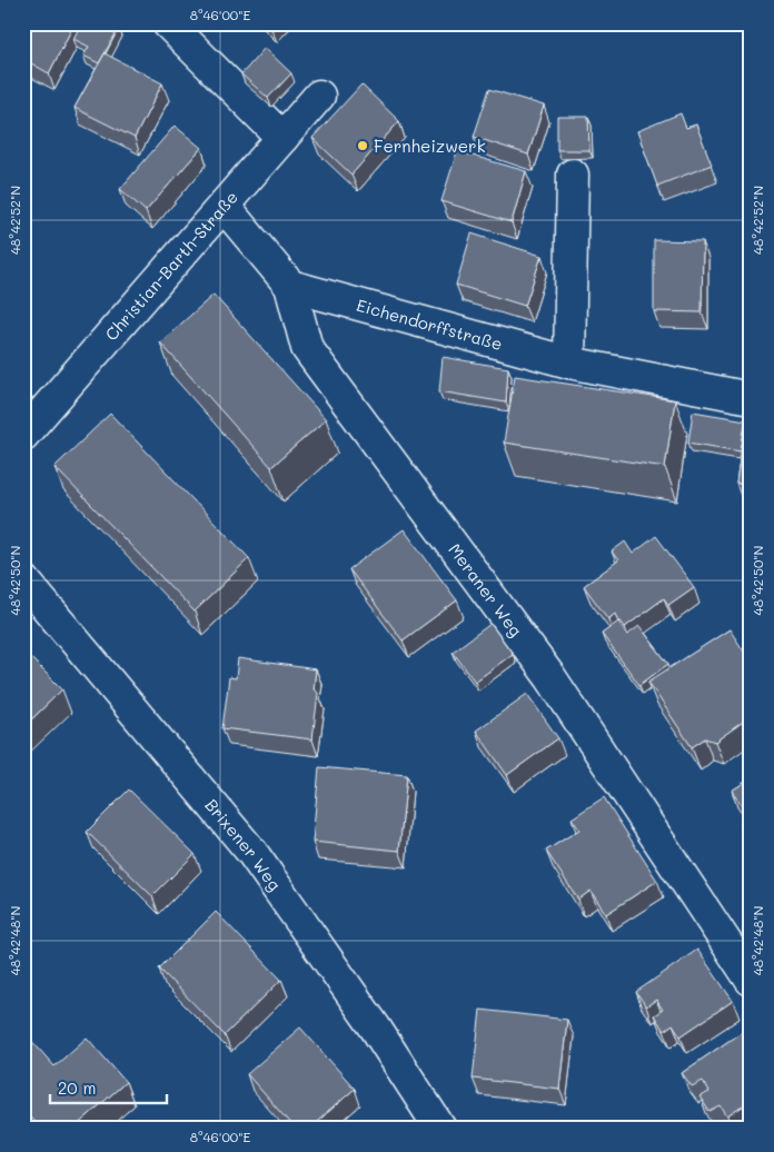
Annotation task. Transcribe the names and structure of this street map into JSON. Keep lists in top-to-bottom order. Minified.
{"streets":{"street":["Christian-Barth-Straße","Eichendorffstraße","Meraner Weg","Brixener Weg"]},"crossings":[["Christian-Barth-Straße","Meraner Weg"],["Eichendorffstraße","Meraner Weg"]],"places":["Fernheizwerk"],"scale_bar":"20 m","coordinates":["8°46'00\"E","48°42'52\"N","48°42'50\"N","48°42'48\"N"]}
